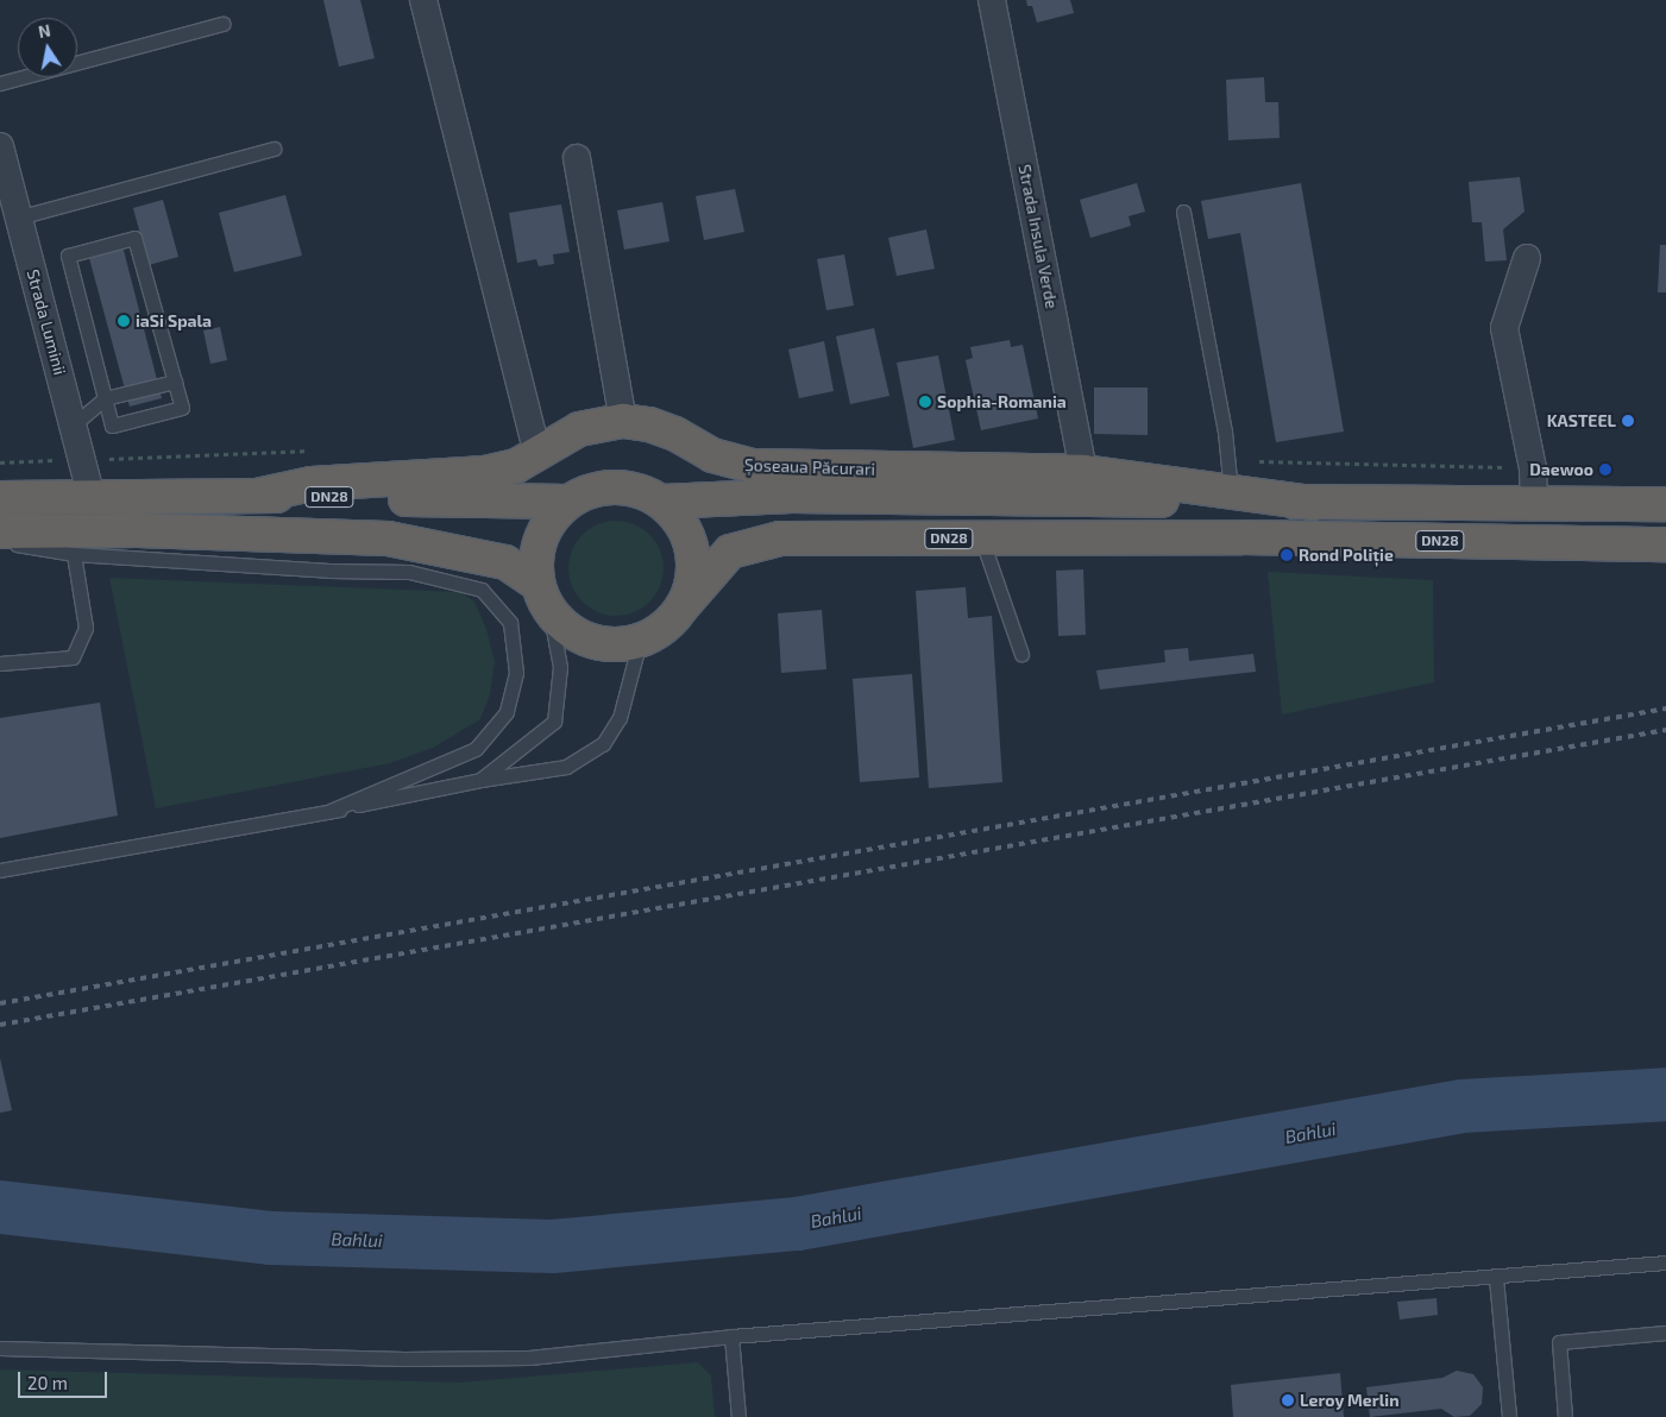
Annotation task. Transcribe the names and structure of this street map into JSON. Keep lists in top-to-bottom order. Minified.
{"streets":{"highway":["Șoseaua Păcurari","DN28"],"street":["Strada Insula Verde","Strada Luminii"]},"crossings":[["Strada Insula Verde","Șoseaua Păcurari"],["Strada Luminii","DN28"],["Șoseaua Păcurari","DN28"]],"water":["Bahlui"],"places":["iaSi Spala","Sophia-Romania","KASTEEL","Daewoo","Rond Poliție","Leroy Merlin"],"scale_bar":"20 m","north":"top"}
